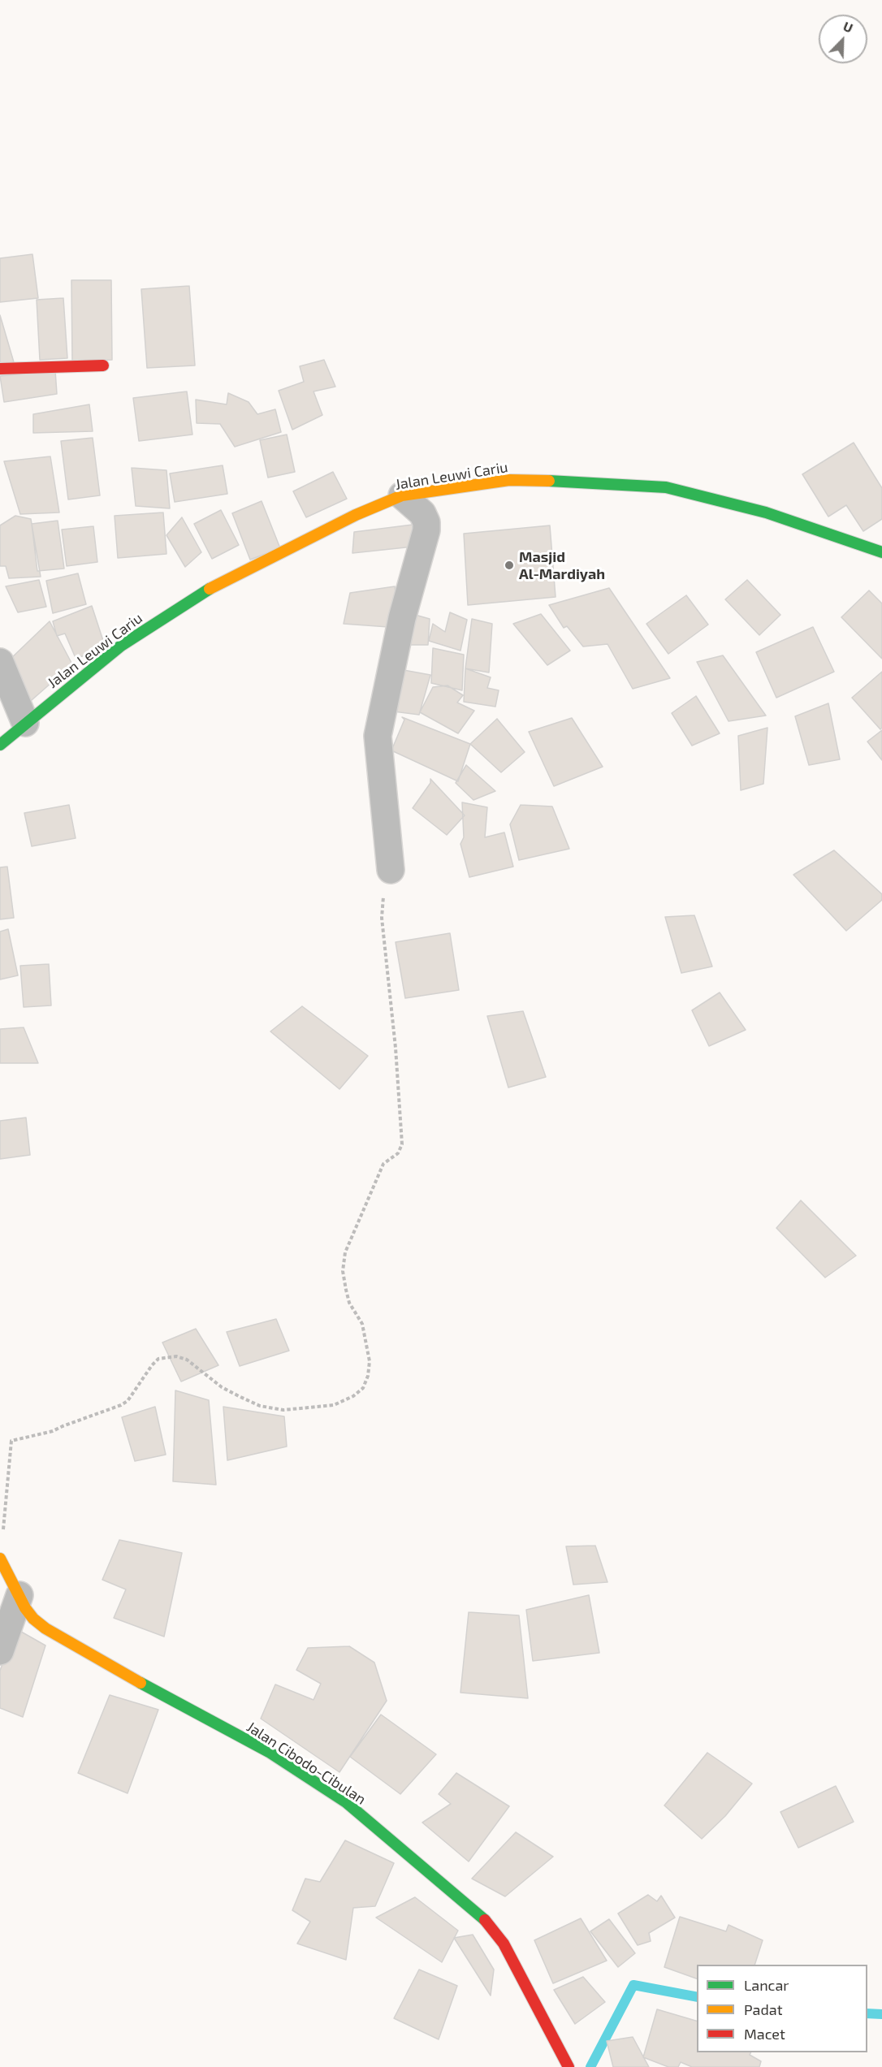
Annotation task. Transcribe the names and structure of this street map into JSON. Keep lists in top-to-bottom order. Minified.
{"streets":{"street":["Jalan Leuwi Cariu","Jalan Cibodo-Cibulan"]},"places":["Masjid Al-Mardiyah"],"legend":["Lancar","Padat","Macet"],"north":"top right"}
